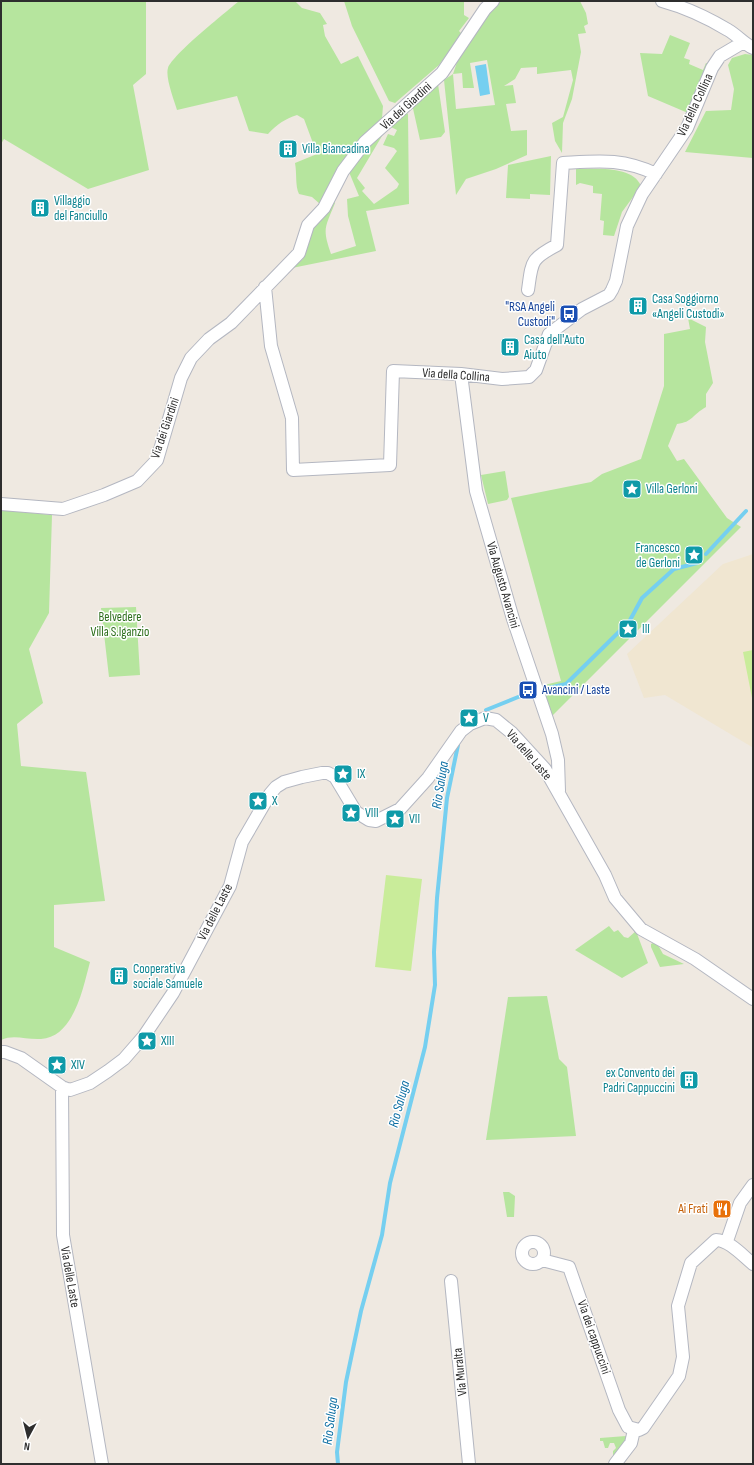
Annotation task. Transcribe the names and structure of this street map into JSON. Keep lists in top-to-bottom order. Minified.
{"streets":{"street":["Via della Collina","Via dei Giardini","Via Augusto Avancini","Via delle Laste","Via dei cappuccini","Via Muralta"]},"crossings":[["Via della Collina","Via dei Giardini"],["Via della Collina","Via Augusto Avancini"],["Via Augusto Avancini","Via delle Laste"]],"water":["Rio Saluga"],"parks":["Belvedere Villa S.Iganzio"],"places":{"building":["Villa Biancadina","Villaggio del Fanciullo","Casa Soggiorno «Angeli Custodi»","Casa dell'Auto Aiuto","Cooperativa sociale Samuele","ex Convento dei Padri Cappuccini"],"bus stop":["\"RSA Angeli Custodi\"","Avancini / Laste"],"place":["Villa Gerloni","Francesco de Gerloni","III","V","IX","X","VIII","VII","XIII","XIV"],"restaurant":["Ai Frati"]},"north":"bottom"}
